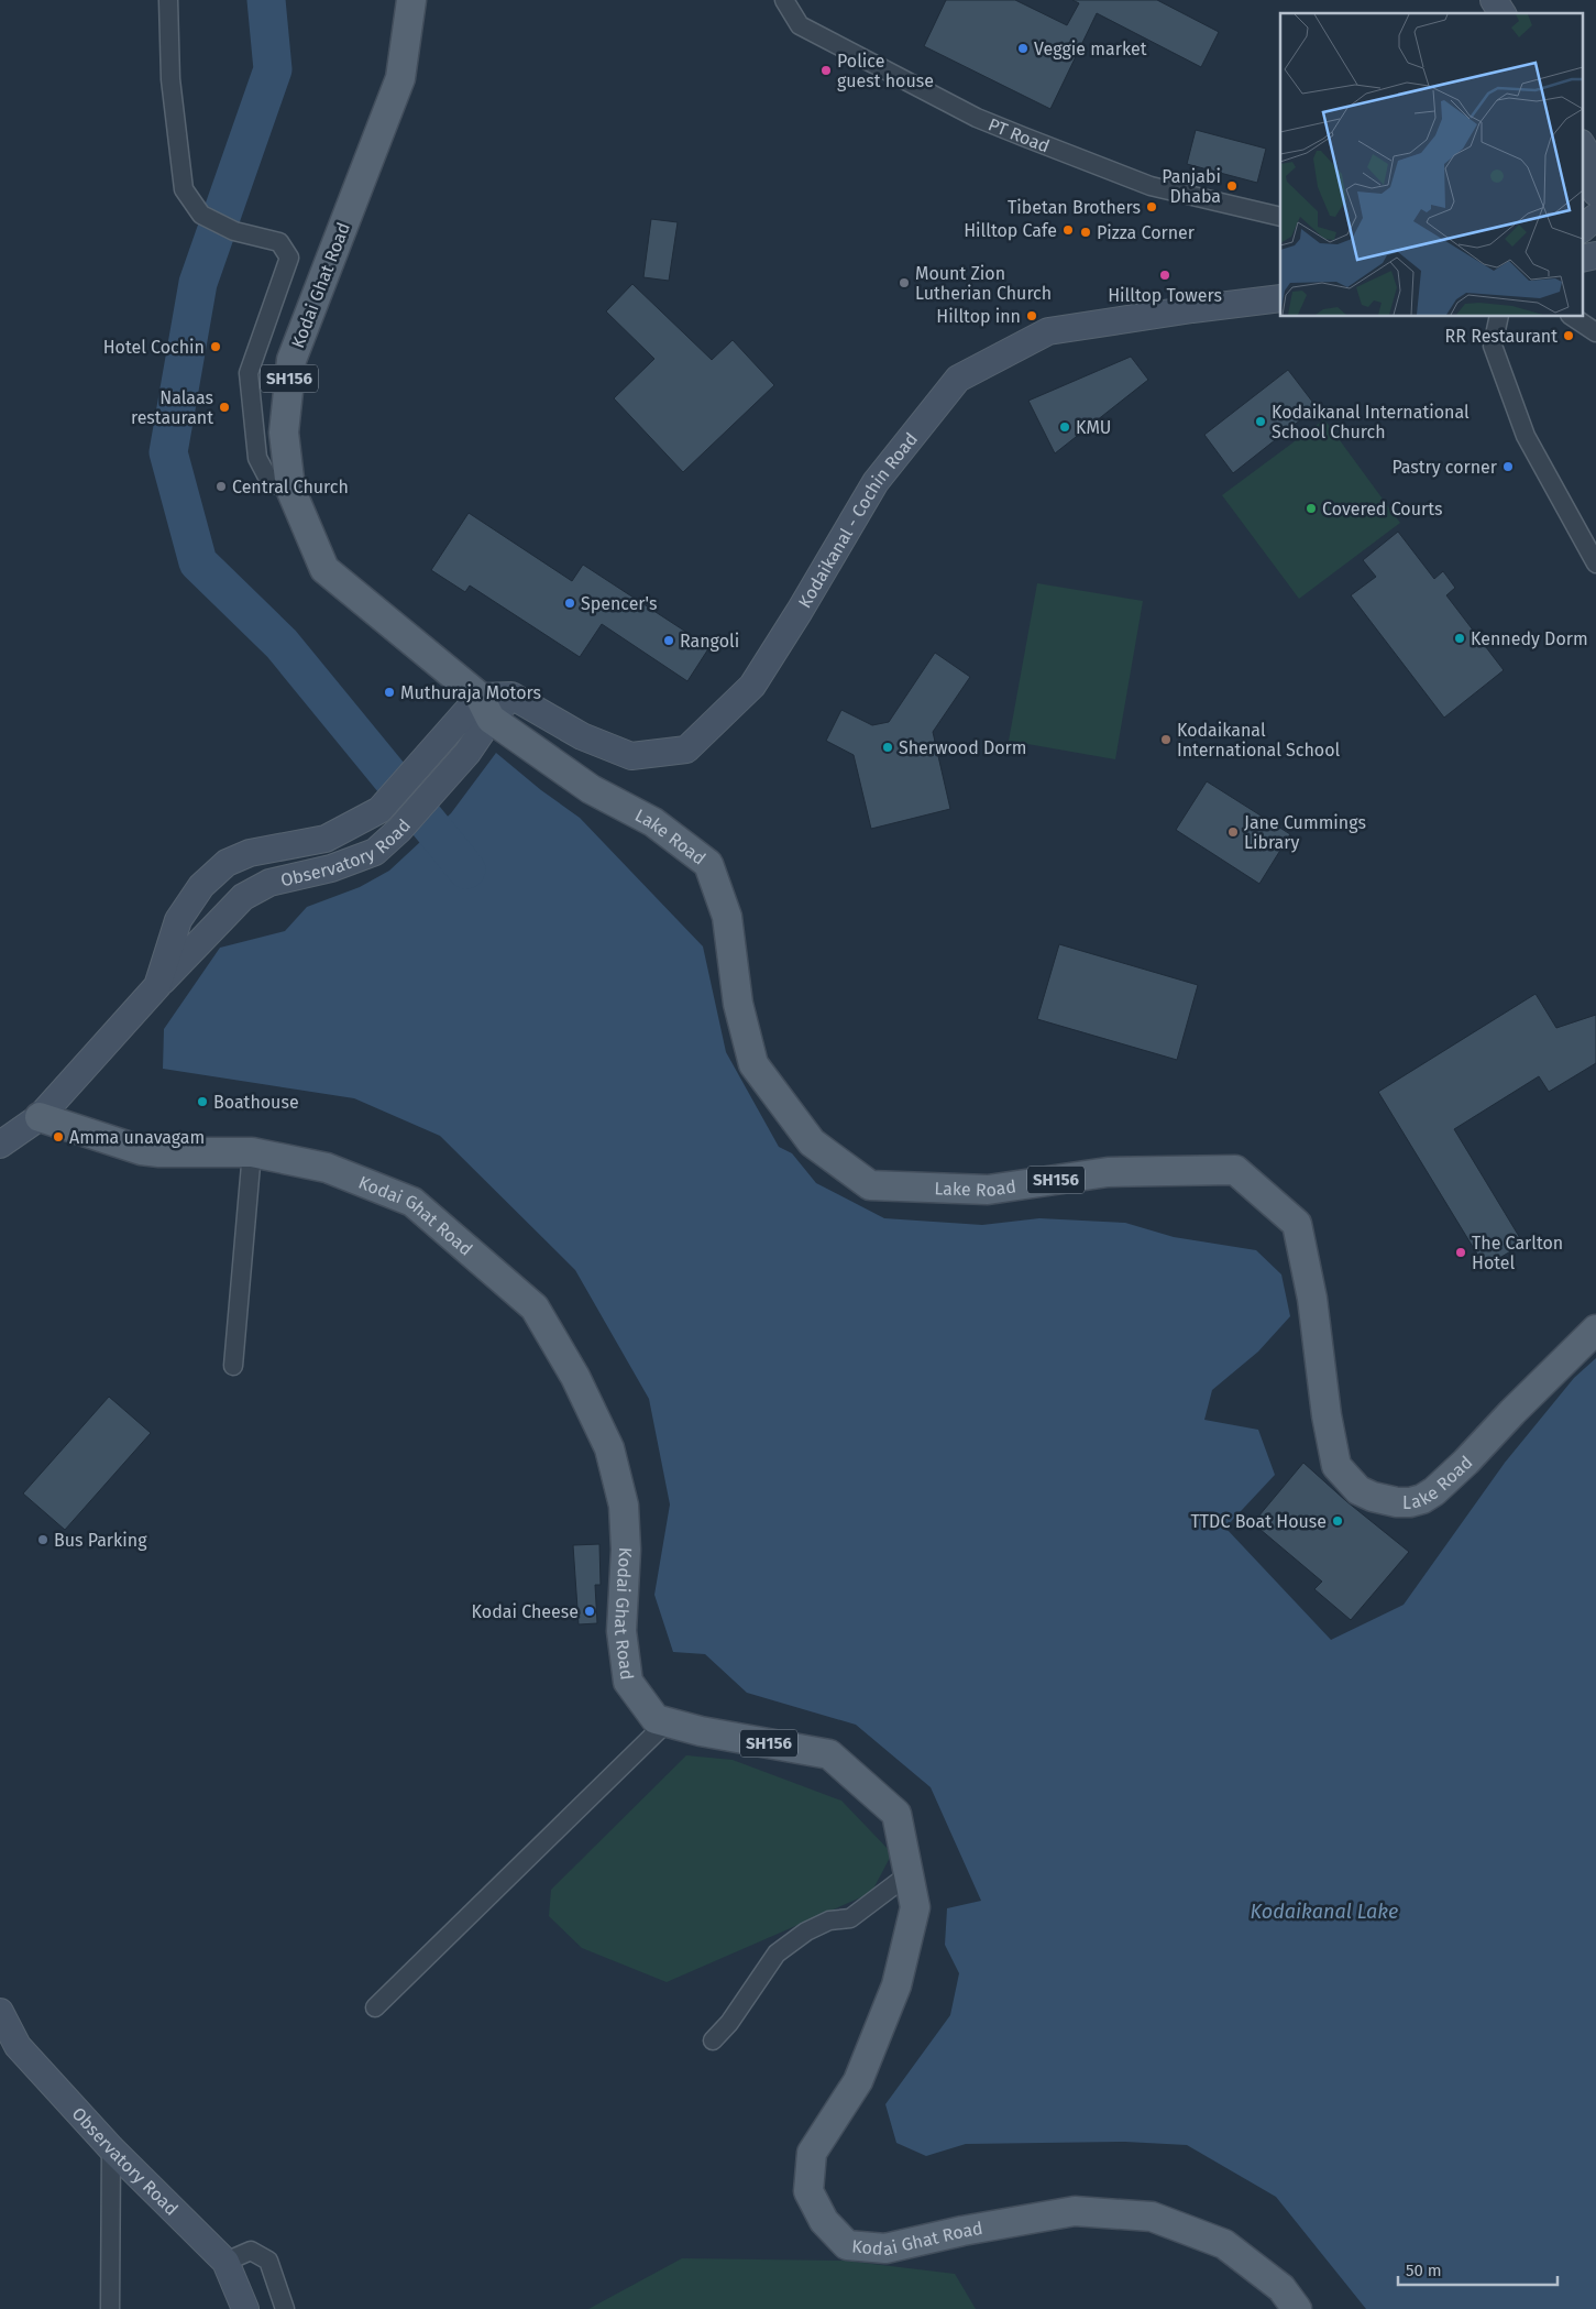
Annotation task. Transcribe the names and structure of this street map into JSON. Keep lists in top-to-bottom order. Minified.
{"streets":{"main road":["Kodai Ghat Road","SH156","Kodaikanal - Cochin Road","Lake Road","Observatory Road"],"street":["PT Road"]},"crossings":[["Kodai Ghat Road","Lake Road"],["Kodai Ghat Road","Observatory Road"],["Kodaikanal - Cochin Road","Observatory Road"],["Lake Road","Observatory Road"]],"water":["Kodaikanal Lake"],"places":["Veggie market","Police guest house","Panjabi Dhaba","Tibetan Brothers","Hilltop Cafe","Pizza Corner","Hilltop Towers","Mount Zion Lutherian Church","Hilltop inn","RR Restaurant","Hotel Cochin","Nalaas restaurant","Kodaikanal International School Church","KMU","Pastry corner","Central Church","Covered Courts","Spencer's","Kennedy Dorm","Rangoli","Muthuraja Motors","Kodaikanal International School","Sherwood Dorm","Jane Cummings Library","Boathouse","Amma unavagam","The Carlton Hotel","TTDC Boat House","Bus Parking","Kodai Cheese"],"scale_bar":"50 m"}
